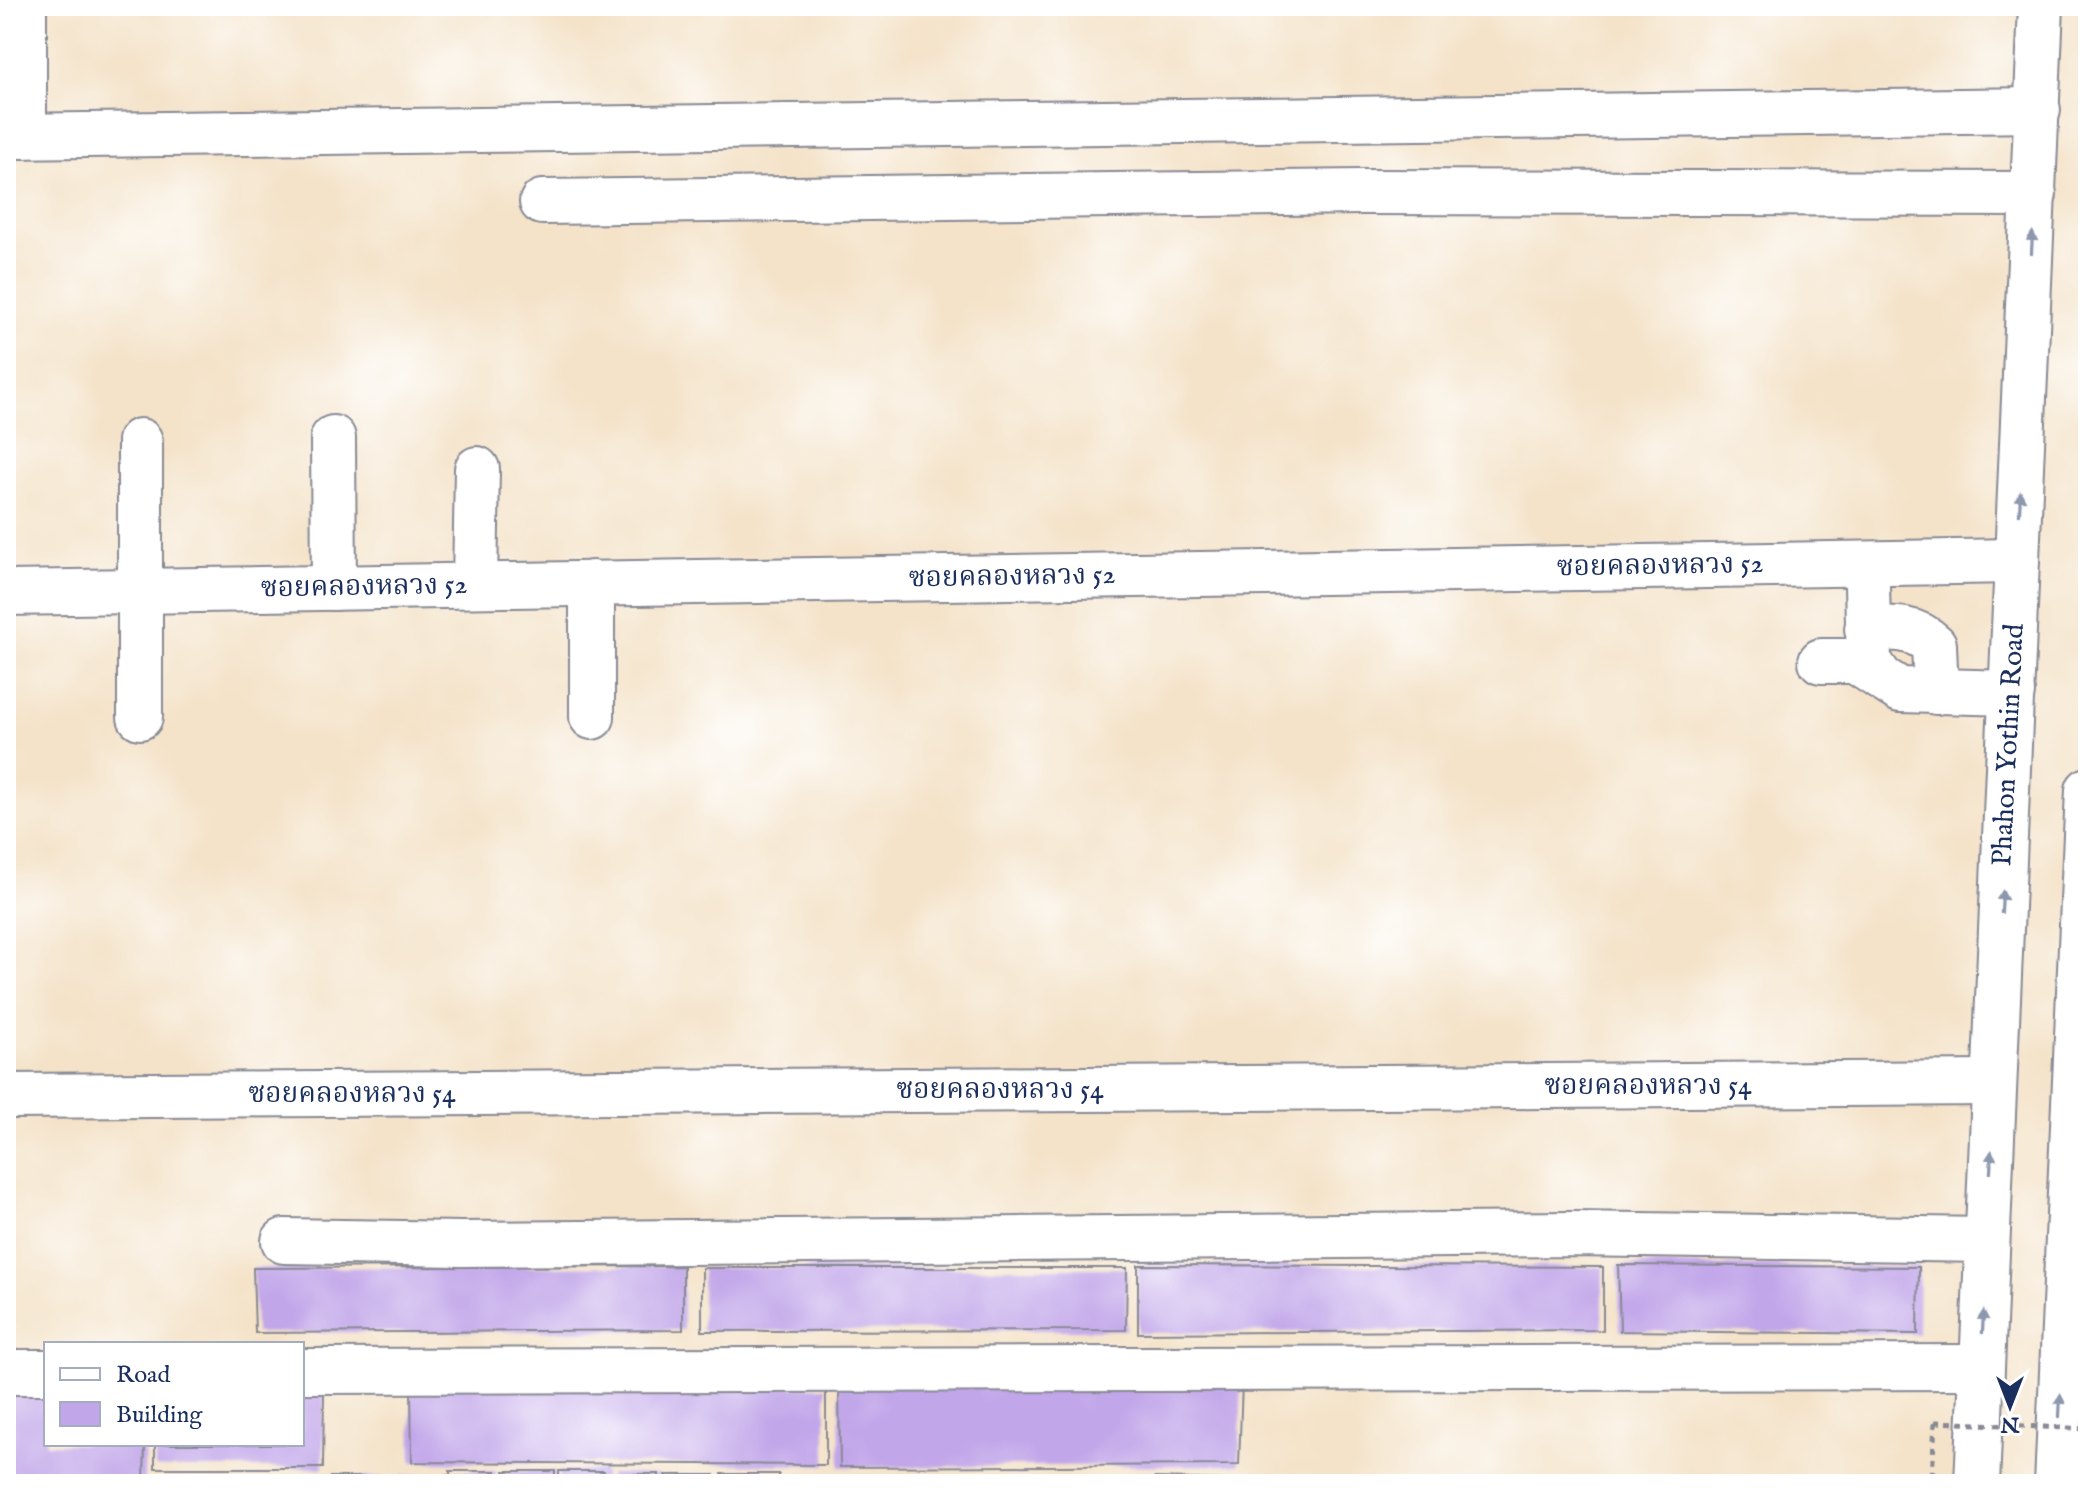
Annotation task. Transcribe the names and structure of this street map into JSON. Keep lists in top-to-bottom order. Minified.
{"streets":{"main road":["ซอยคลองหลวง 52","Phahon Yothin Road","ซอยคลองหลวง 54"]},"crossings":[["ซอยคลองหลวง 52","Phahon Yothin Road"],["Phahon Yothin Road","ซอยคลองหลวง 54"]],"legend":["Road","Building"],"north":"bottom"}
